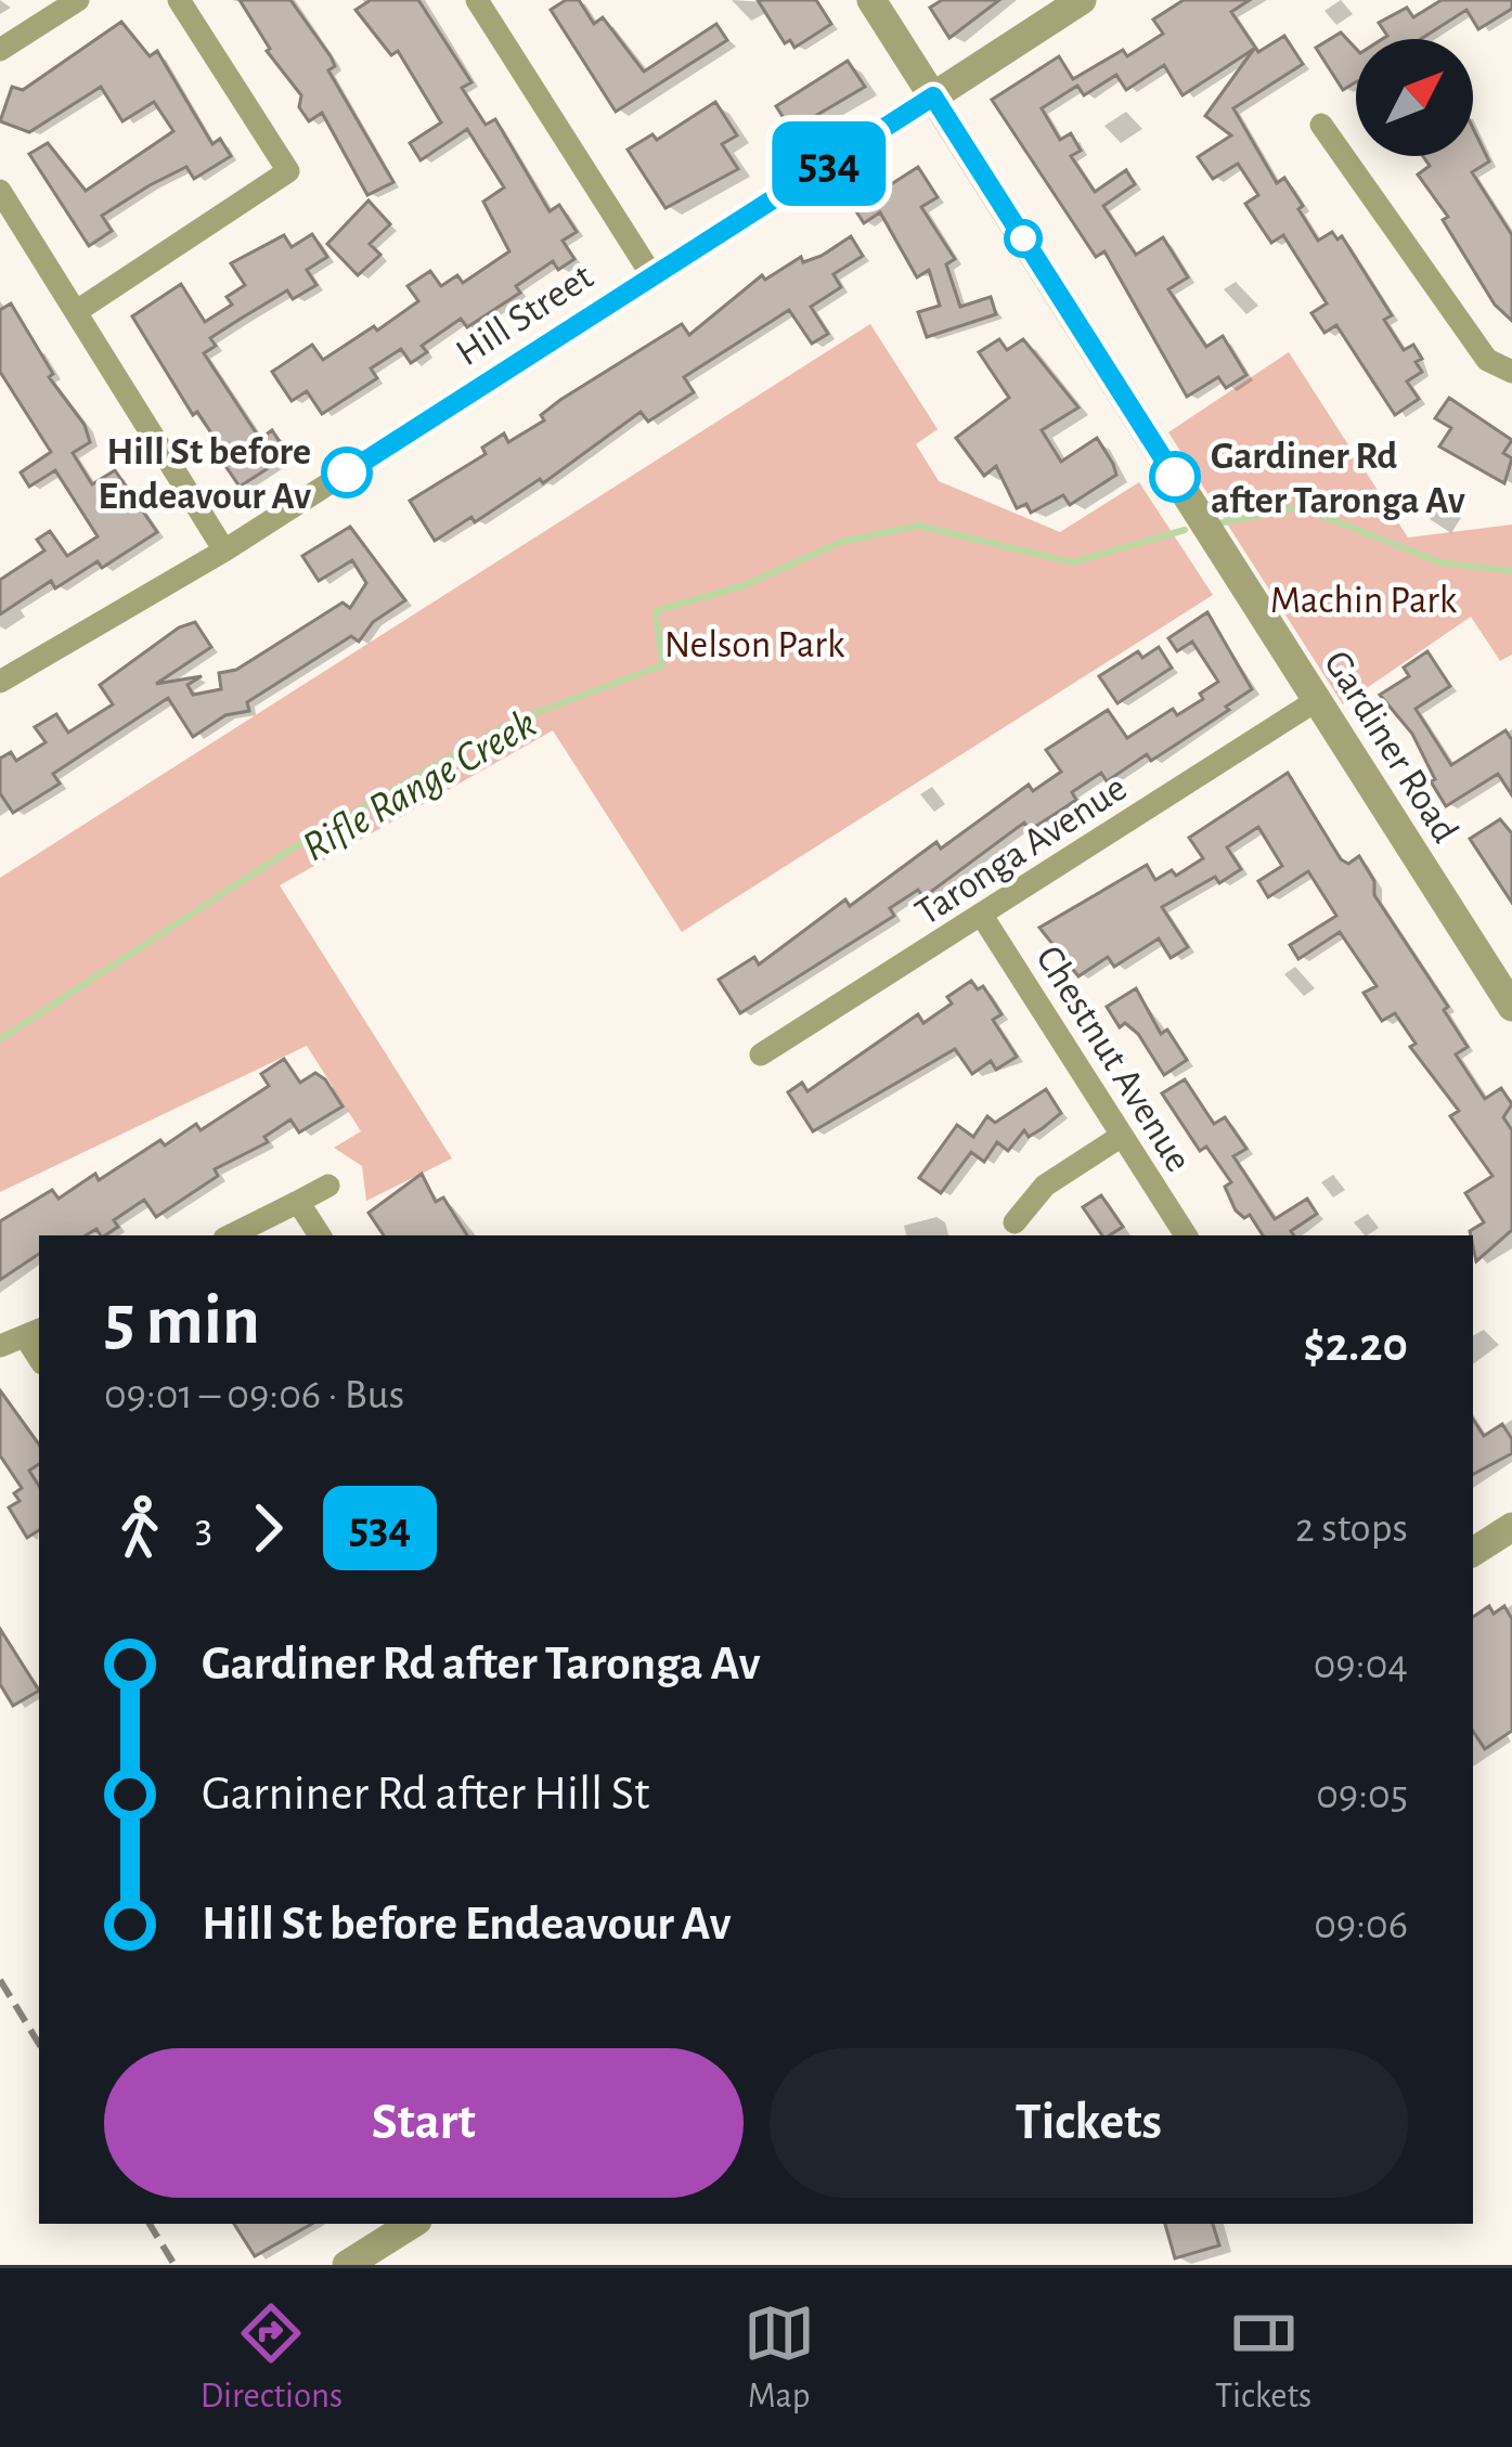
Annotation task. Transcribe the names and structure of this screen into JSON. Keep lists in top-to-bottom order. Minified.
{"streets":{"street":["Hill Street","Gardiner Road","Taronga Avenue","Chestnut Avenue"]},"crossings":[["Hill Street","Gardiner Road"],["Gardiner Road","Taronga Avenue"],["Taronga Avenue","Chestnut Avenue"]],"water":["Rifle Range Creek"],"parks":["Machin Park","Nelson Park"],"places":["Hill St before Endeavour Av","Gardiner Rd after Taronga Av"],"lines":["bus line 534"],"north":"top right","page":{"on_map":"534","heading":["5 min","09:01 – 09:06 · Bus","$2.20"],"legs":["3","534","2 stops"],"list":[{"name":"Gardiner Rd after Taronga Av","value":"09:04"},{"name":"Garniner Rd after Hill St","value":"09:05"},{"name":"Hill St before Endeavour Av","value":"09:06"}],"buttons":["Start","Tickets"],"tabs":["Directions","Map","Tickets"]}}
